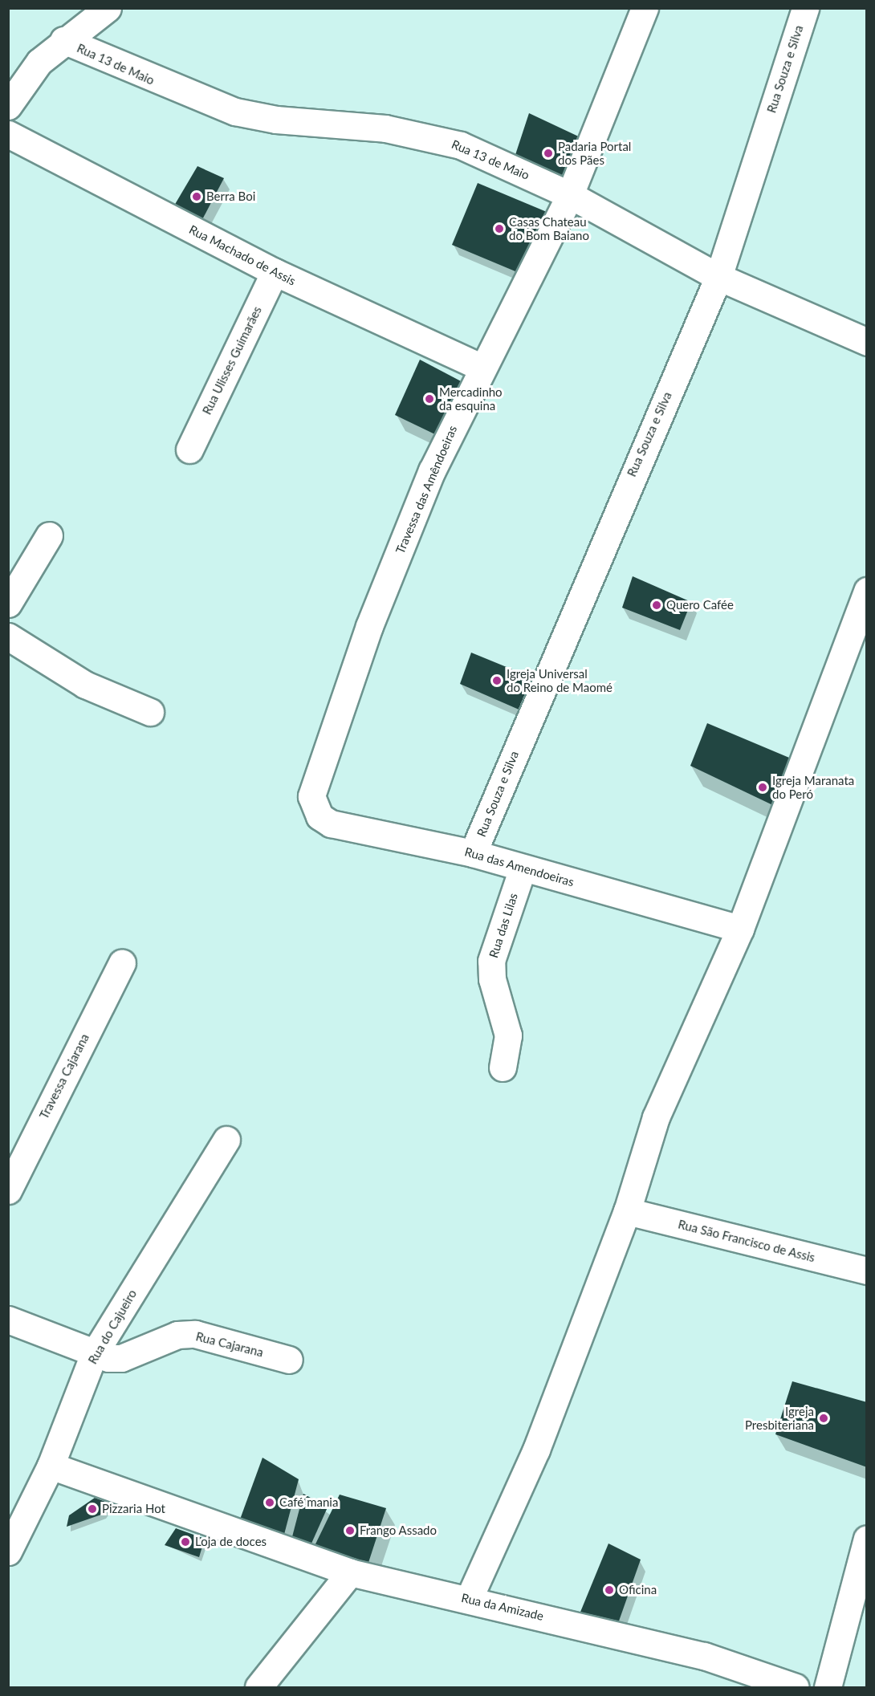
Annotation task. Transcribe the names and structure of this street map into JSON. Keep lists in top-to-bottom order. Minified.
{"streets":{"street":["Rua 13 de Maio","Rua Souza e Silva","Rua Machado de Assis","Rua Ulisses Guimarães","Travessa das Amêndoeiras","Rua das Amendoeiras","Rua das Lilas","Travessa Cajarana","Rua São Francisco de Assis","Rua do Cajueiro","Rua Cajarana","Rua da Amizade"]},"crossings":[["Rua 13 de Maio","Rua Souza e Silva"],["Rua 13 de Maio","Travessa das Amêndoeiras"],["Rua Souza e Silva","Rua das Amendoeiras"],["Rua Machado de Assis","Rua Ulisses Guimarães"],["Rua Machado de Assis","Travessa das Amêndoeiras"],["Travessa das Amêndoeiras","Rua das Amendoeiras"],["Rua das Amendoeiras","Rua das Lilas"],["Rua do Cajueiro","Rua Cajarana"],["Rua do Cajueiro","Rua da Amizade"]],"places":["Padaria Portal dos Pães","Berra Boi","Casas Chateau do Bom Baiano","Mercadinho da esquina","Quero Cafée","Igreja Universal do Reino de Maomé","Igreja Maranata do Peró","Igreja Presbiteriana","Café mania","Pizzaria Hot","Frango Assado","Loja de doces","Oficina"]}
